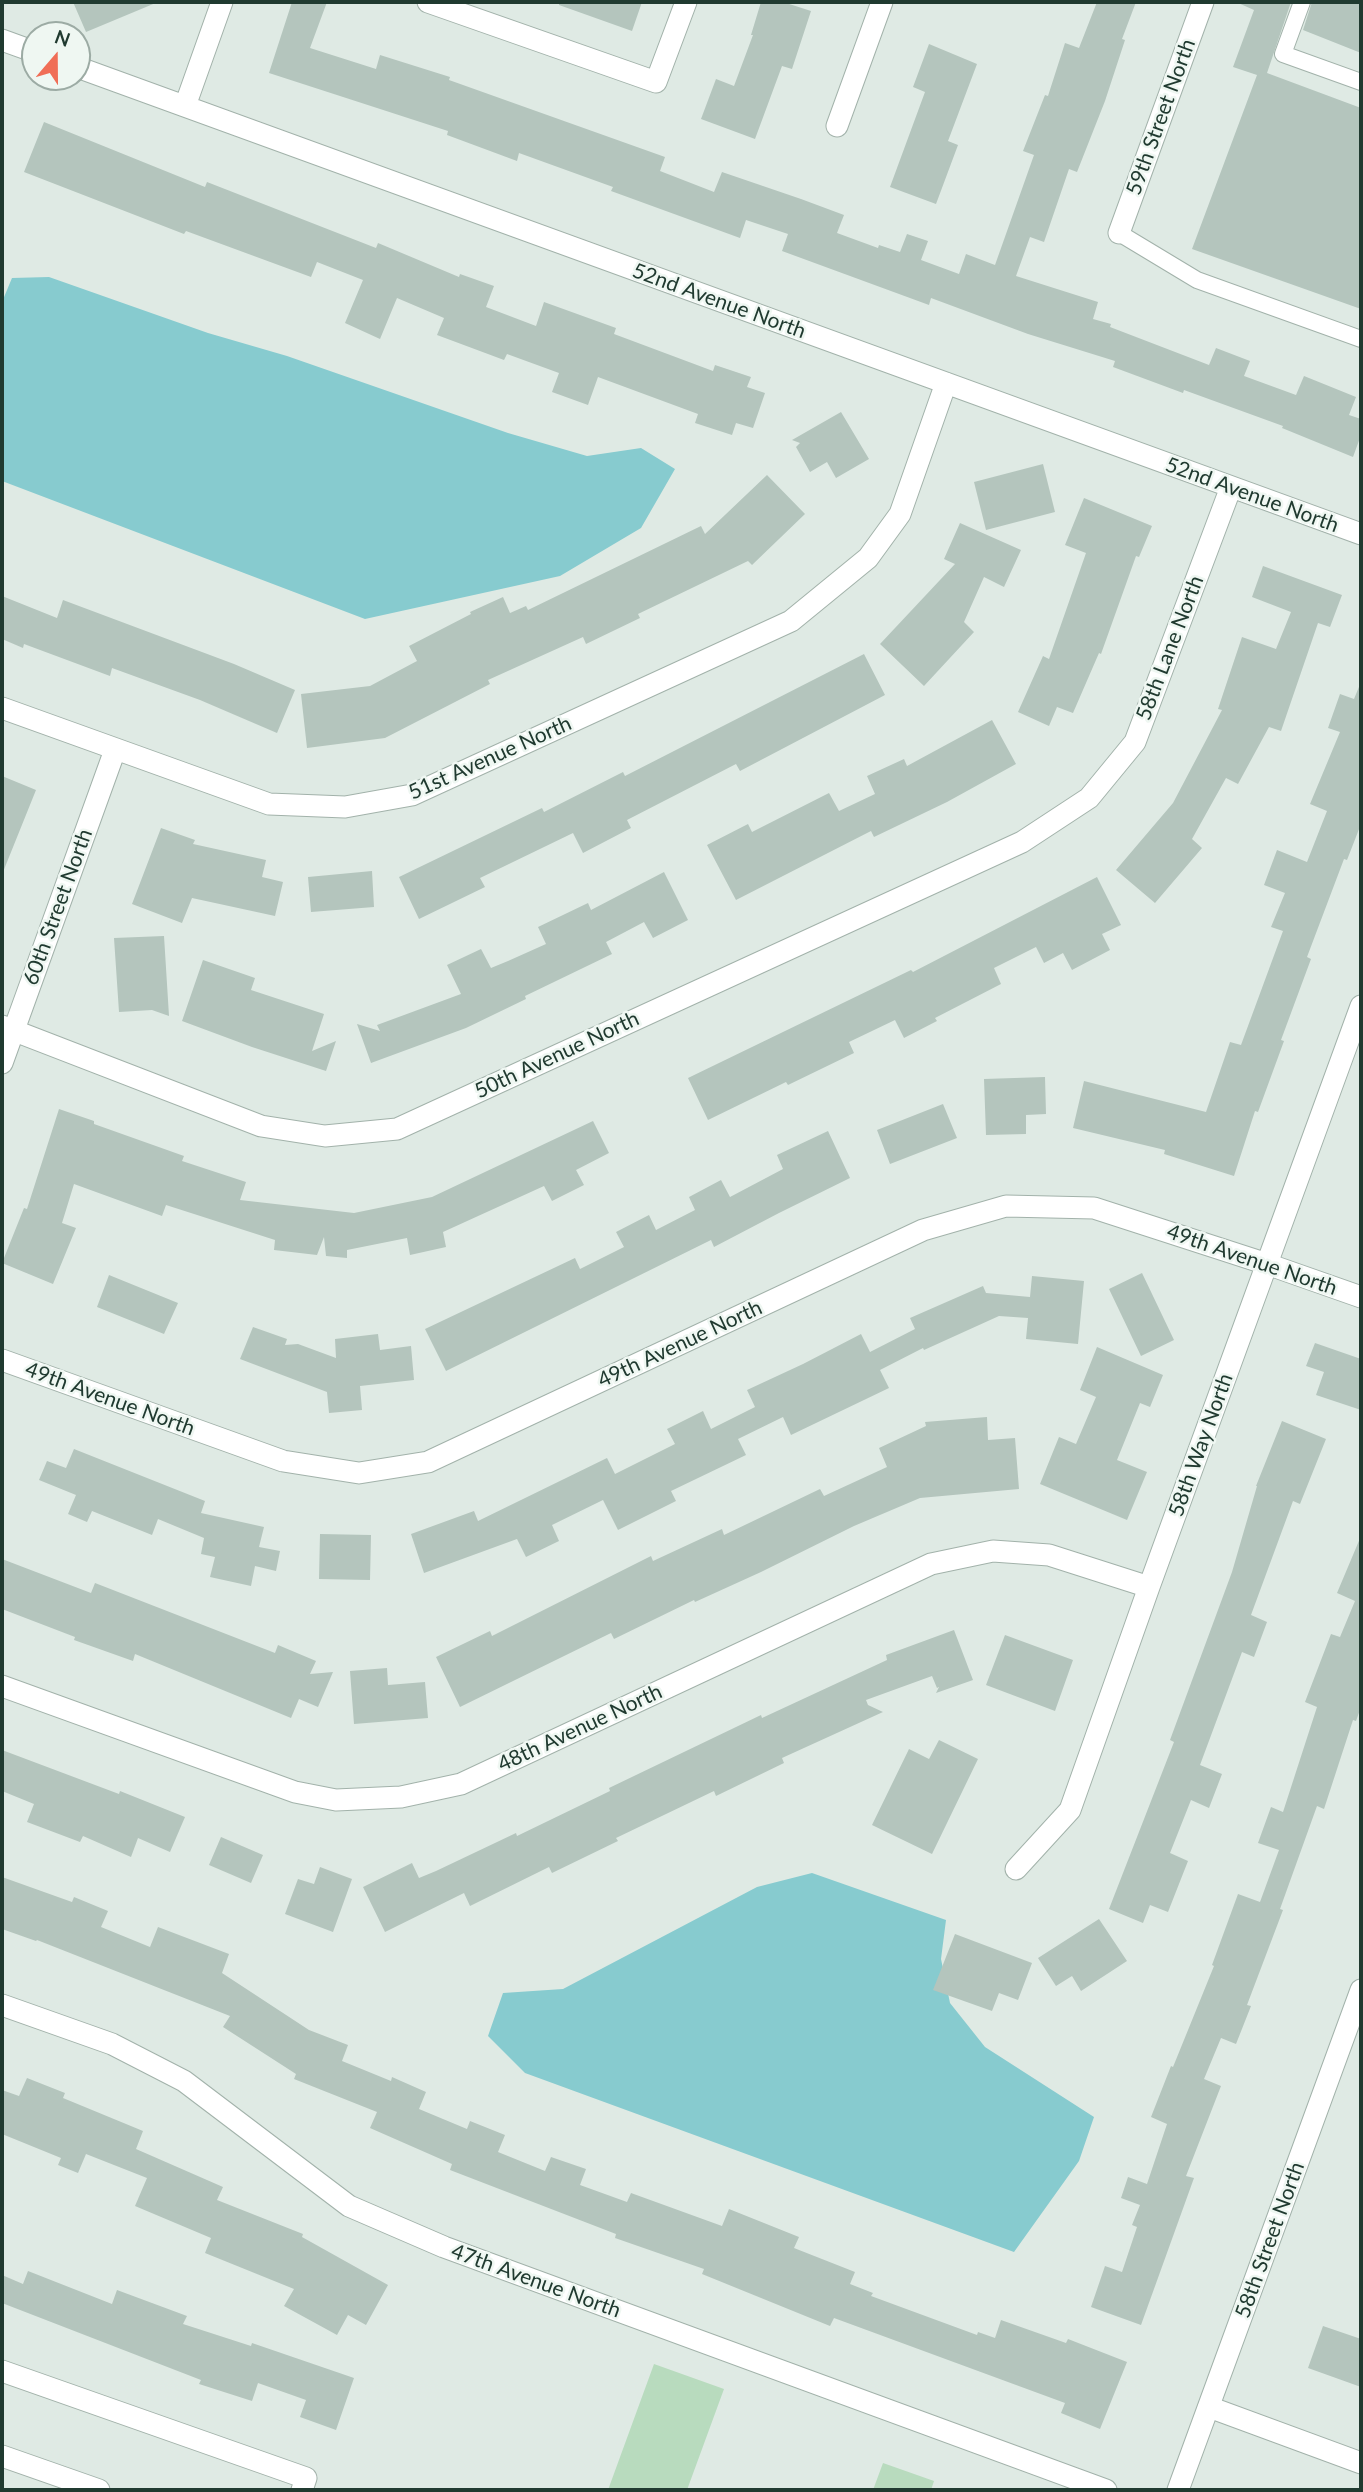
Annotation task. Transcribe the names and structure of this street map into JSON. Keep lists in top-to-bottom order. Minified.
{"streets":{"street":["59th Street North","52nd Avenue North","58th Lane North","51st Avenue North","60th Street North","50th Avenue North","49th Avenue North","58th Way North","48th Avenue North","58th Street North","47th Avenue North"]},"crossings":[["52nd Avenue North","58th Lane North"],["52nd Avenue North","51st Avenue North"],["58th Lane North","50th Avenue North"],["51st Avenue North","60th Street North"],["60th Street North","50th Avenue North"],["49th Avenue North","58th Way North"],["58th Way North","48th Avenue North"]],"north":"top"}
